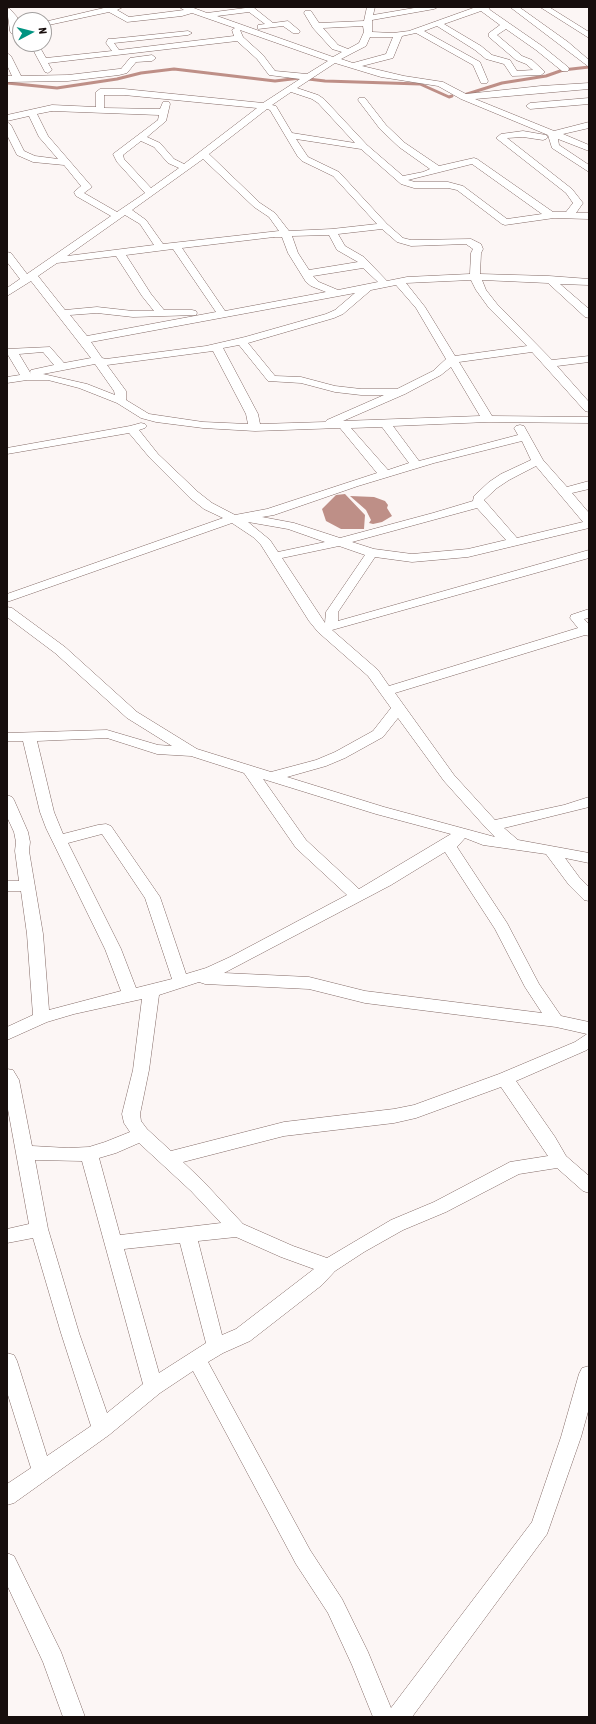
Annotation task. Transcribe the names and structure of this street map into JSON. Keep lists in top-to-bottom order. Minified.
{"north":"right"}
